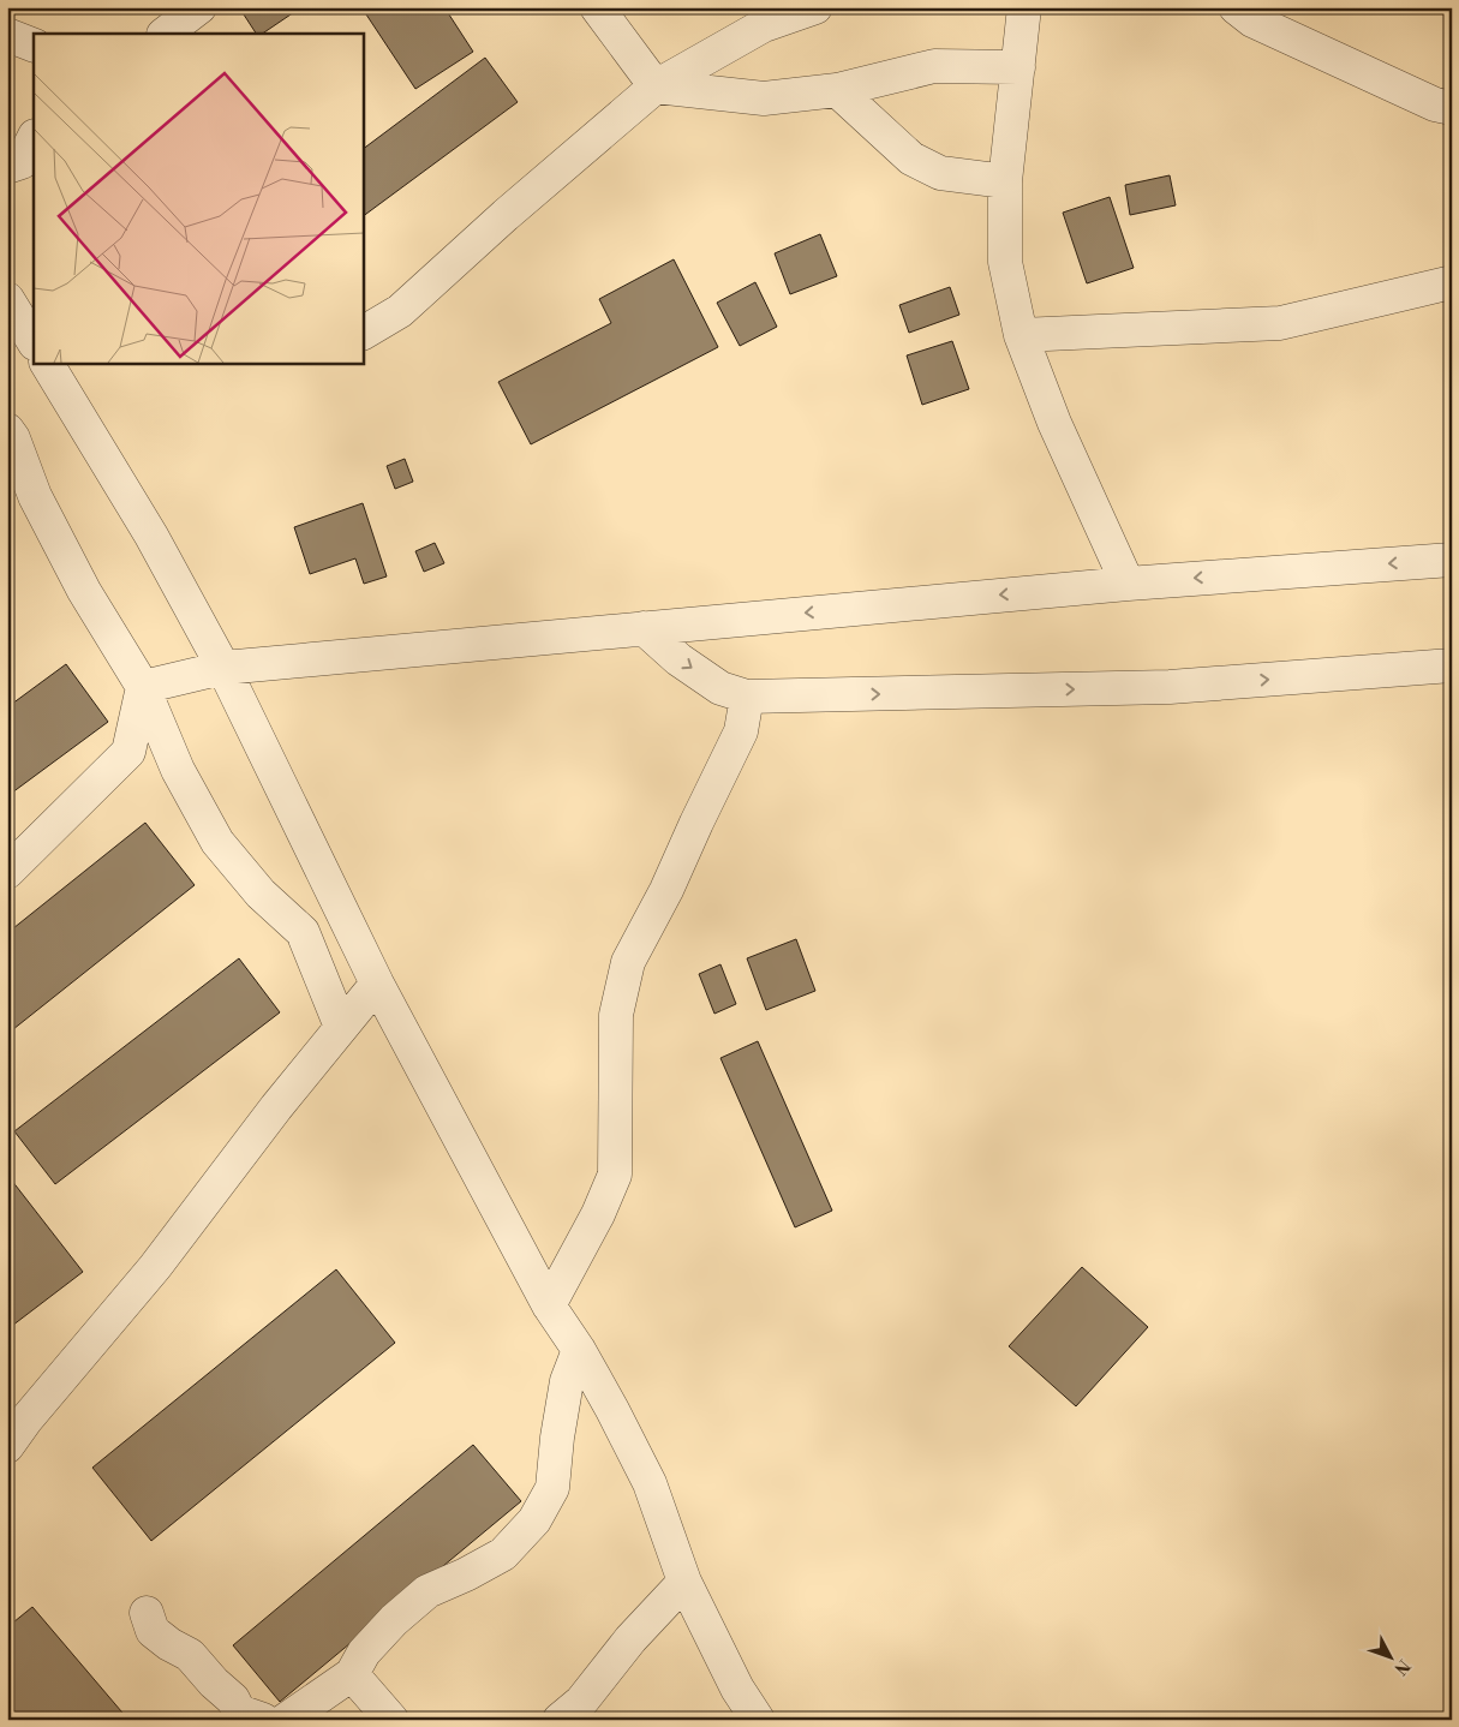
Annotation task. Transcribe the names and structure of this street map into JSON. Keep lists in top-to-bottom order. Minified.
{"north":"bottom right"}
